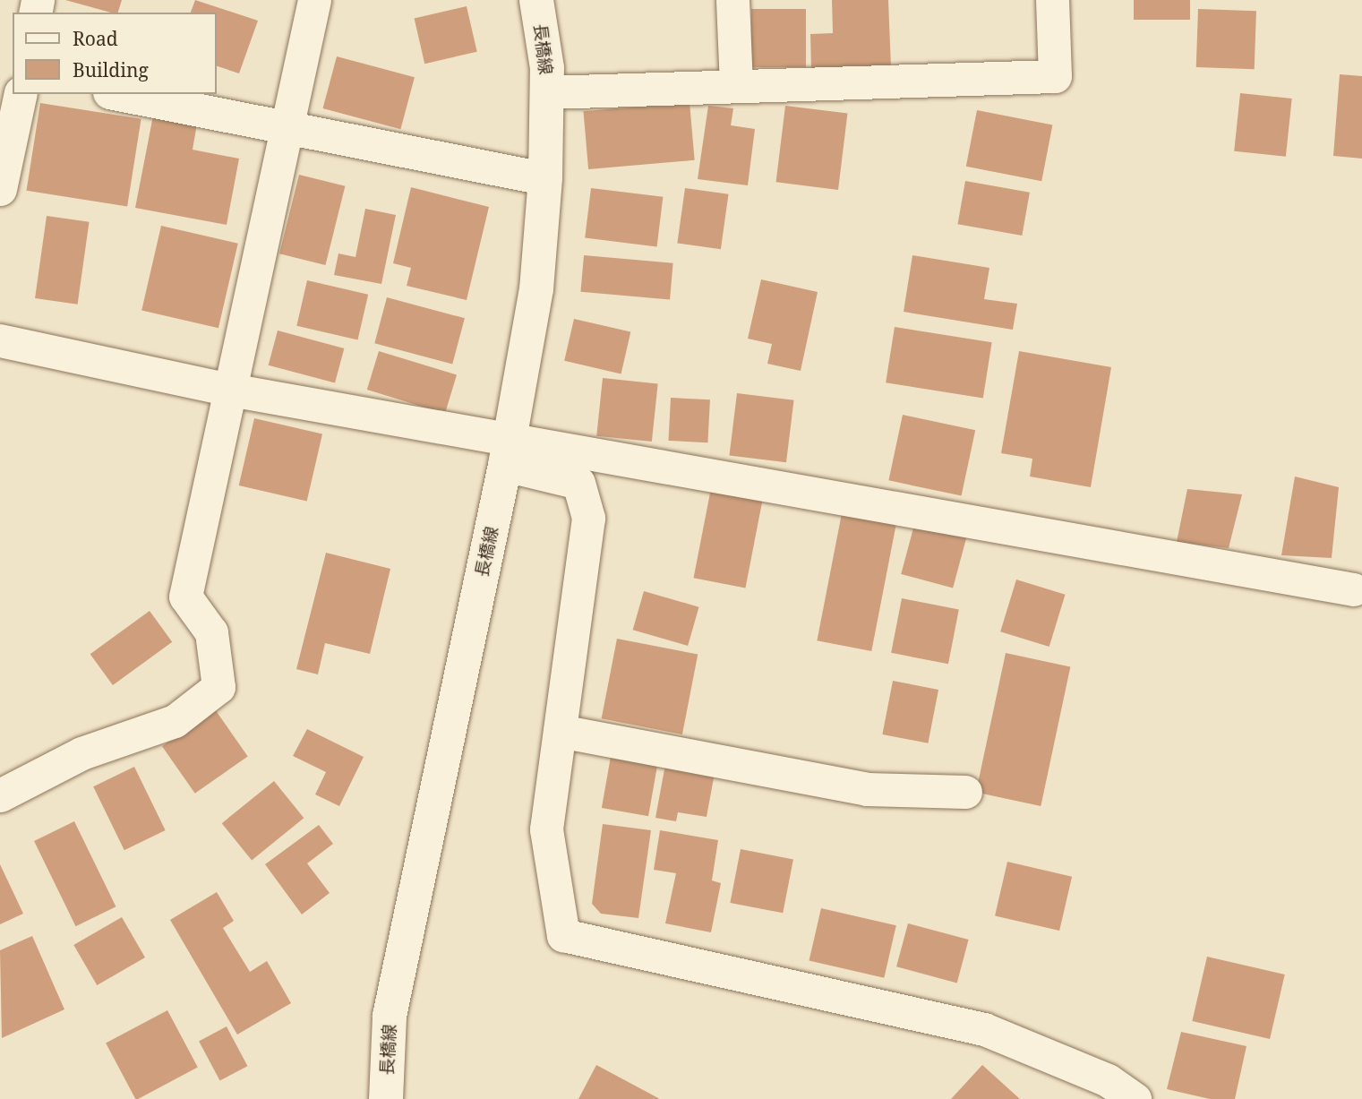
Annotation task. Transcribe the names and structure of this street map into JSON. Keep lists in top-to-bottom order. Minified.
{"streets":{"street":["長橋線"]},"legend":["Road","Building"]}
